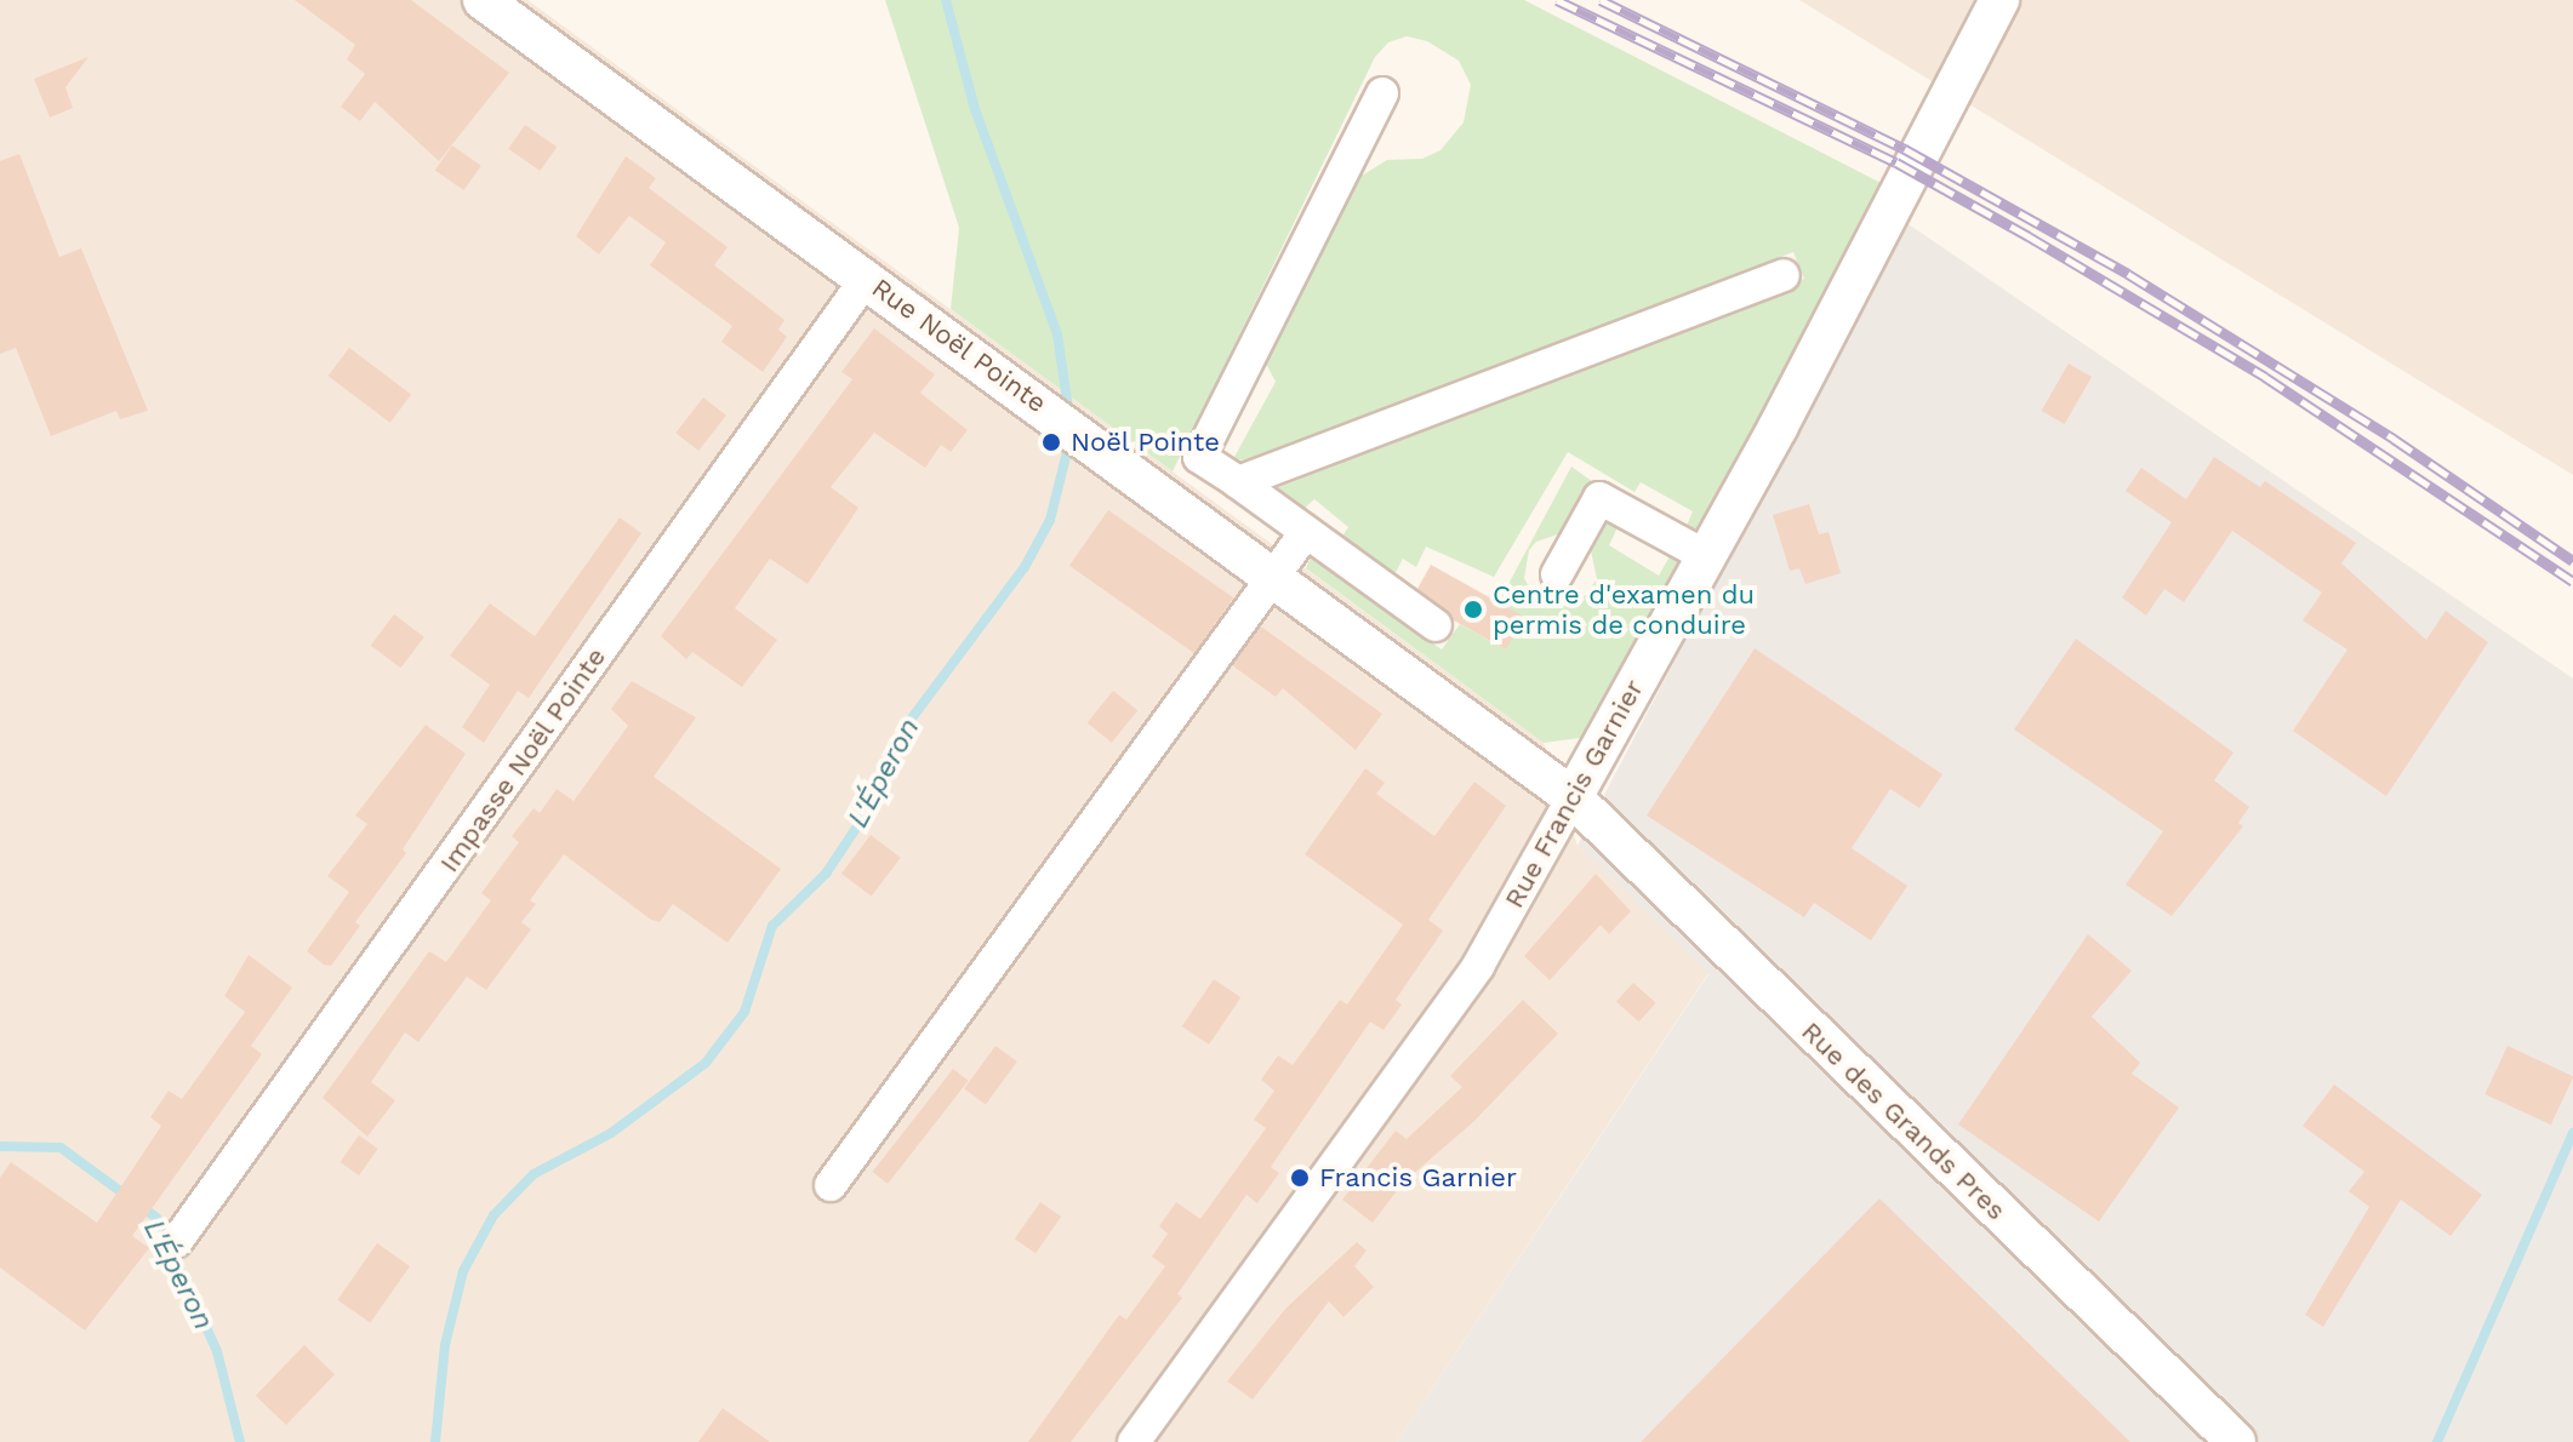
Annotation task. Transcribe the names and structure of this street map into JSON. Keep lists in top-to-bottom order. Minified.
{"streets":{"street":["Rue Noël Pointe","Impasse Noël Pointe","Rue Francis Garnier","Rue des Grands Pres"]},"crossings":[["Rue Noël Pointe","Impasse Noël Pointe"],["Rue Noël Pointe","Rue Francis Garnier"],["Rue Noël Pointe","Rue des Grands Pres"],["Rue Francis Garnier","Rue des Grands Pres"]],"water":["L'Éperon"],"places":["Noël Pointe","Centre d'examen du permis de conduire","Francis Garnier"]}
